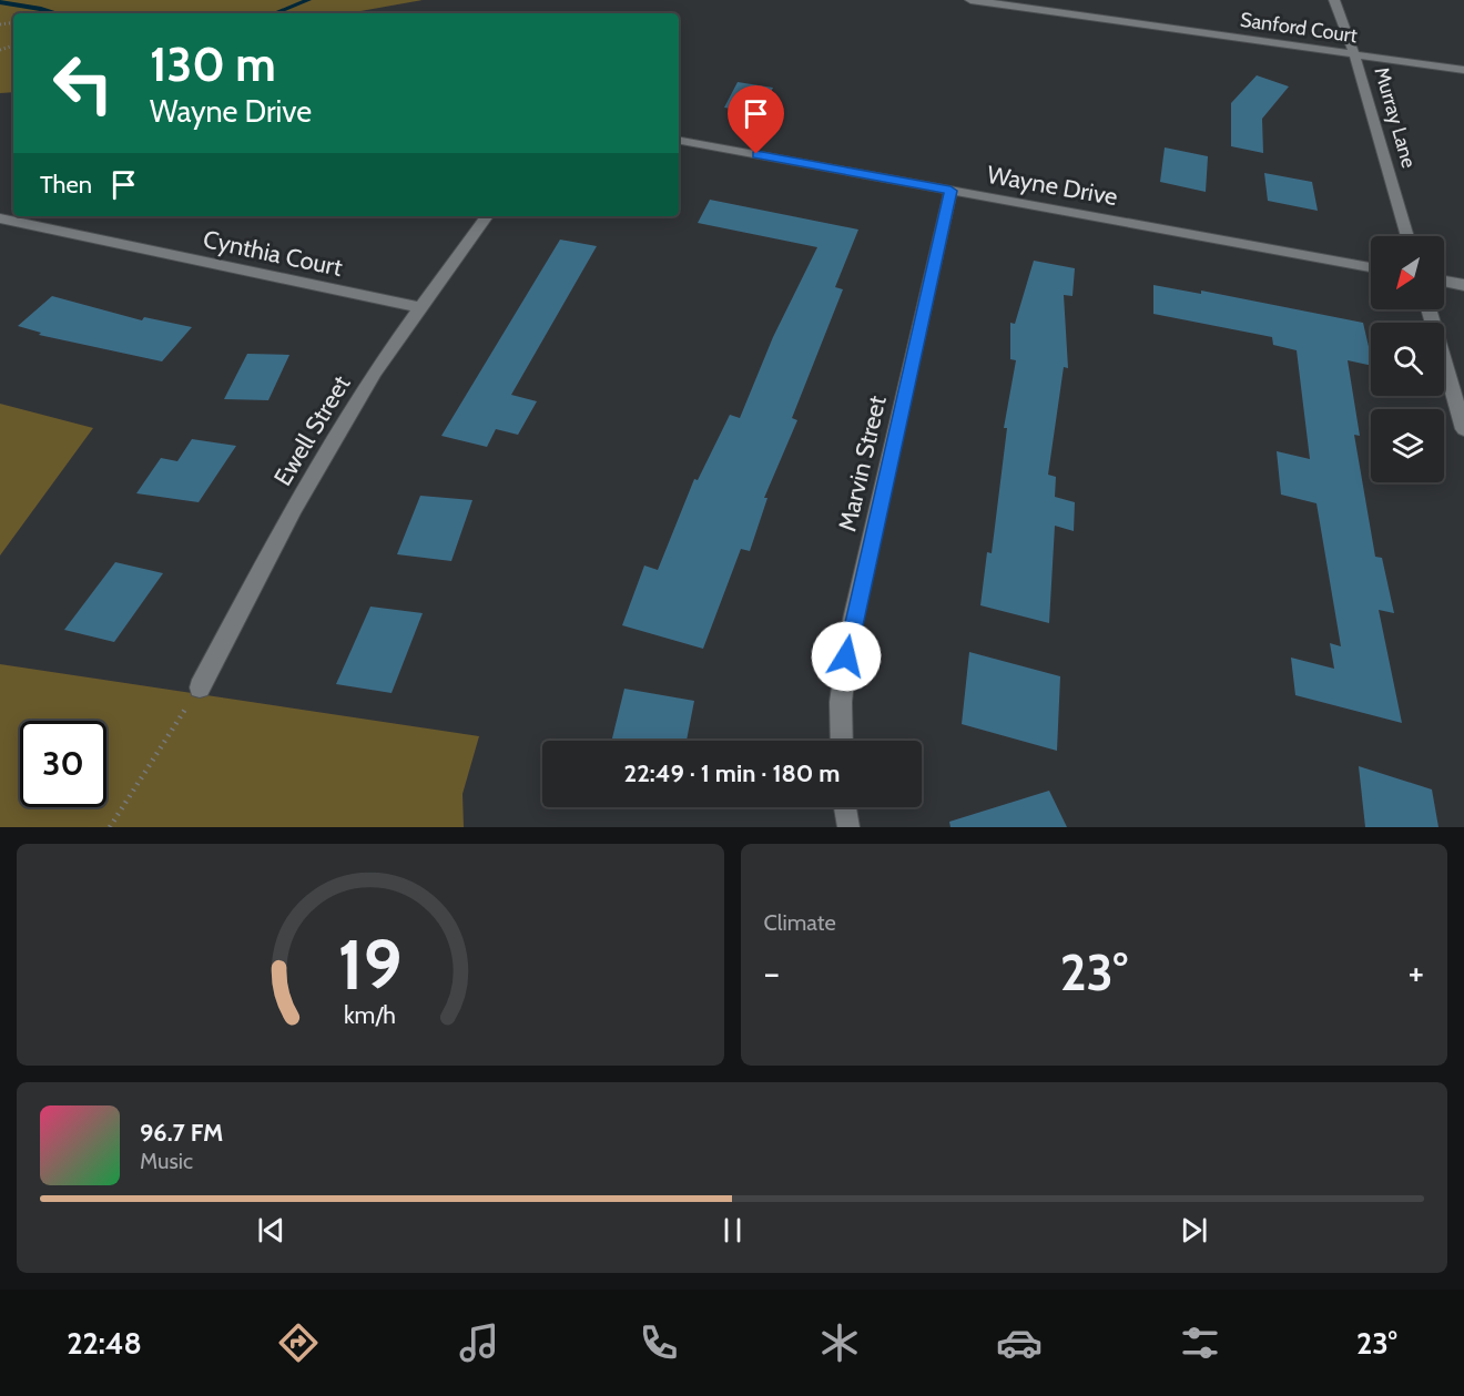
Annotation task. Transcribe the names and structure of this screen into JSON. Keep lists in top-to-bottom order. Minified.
{"streets":{"street":["Sanford Court","Murray Lane","Wayne Drive","Cynthia Court","Ewell Street","Marvin Street"]},"crossings":[["Sanford Court","Murray Lane"],["Wayne Drive","Marvin Street"],["Cynthia Court","Ewell Street"]],"north":"bottom left","page":{"turn":["130 m","Wayne Drive"],"then":"Then","limit":"30","trip":"22:49 · 1 min · 180 m","tile":"Climate","heat":["−","23°","+"],"song":["96.7 FM","Music"],"tabs":["22:48","23°"],"gauge":["19","km/h"]}}
